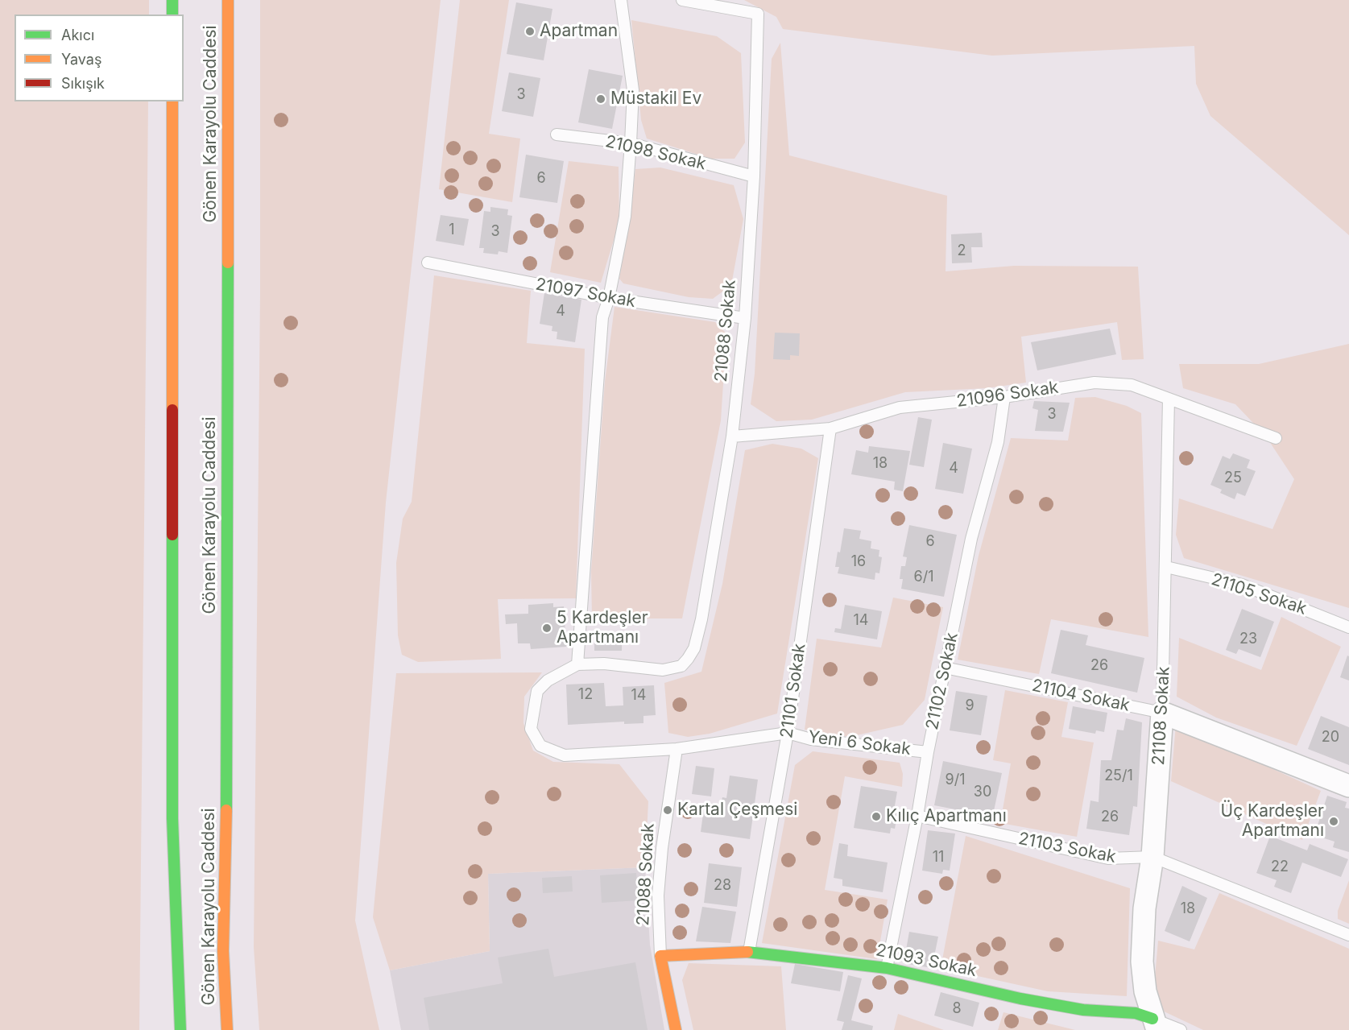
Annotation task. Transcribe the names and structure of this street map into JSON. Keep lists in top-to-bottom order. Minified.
{"streets":{"main road":["Gönen Karayolu Caddesi","21088 Sokak","21093 Sokak"],"street":["21104 Sokak","21108 Sokak"],"lane":["21098 Sokak","21097 Sokak","21096 Sokak","21105 Sokak","21102 Sokak","21101 Sokak","Yeni 6 Sokak","21103 Sokak"]},"crossings":[["21098 Sokak","21088 Sokak"],["21097 Sokak","21088 Sokak"],["21088 Sokak","21096 Sokak"],["21088 Sokak","Yeni 6 Sokak"],["21088 Sokak","21093 Sokak"],["21096 Sokak","21102 Sokak"],["21096 Sokak","21101 Sokak"],["21096 Sokak","21108 Sokak"],["21105 Sokak","21108 Sokak"],["21102 Sokak","21104 Sokak"],["21102 Sokak","Yeni 6 Sokak"],["21102 Sokak","21103 Sokak"],["21102 Sokak","21093 Sokak"],["21101 Sokak","Yeni 6 Sokak"],["21101 Sokak","21093 Sokak"],["21104 Sokak","21108 Sokak"],["21108 Sokak","21103 Sokak"],["21108 Sokak","21093 Sokak"]],"places":["Apartman","Müstakil Ev","5 Kardeşler Apartmanı","Kartal Çeşmesi","Kılıç Apartmanı","Üç Kardeşler Apartmanı"],"house_numbers":["3","6","1","3","2","4","3","18","4","25","6","16","6/1","14","23","26","12","14","9","20","25/1","9/1","30","26","11","22","28","18","8"],"legend":["Akıcı","Yavaş","Sıkışık"]}
